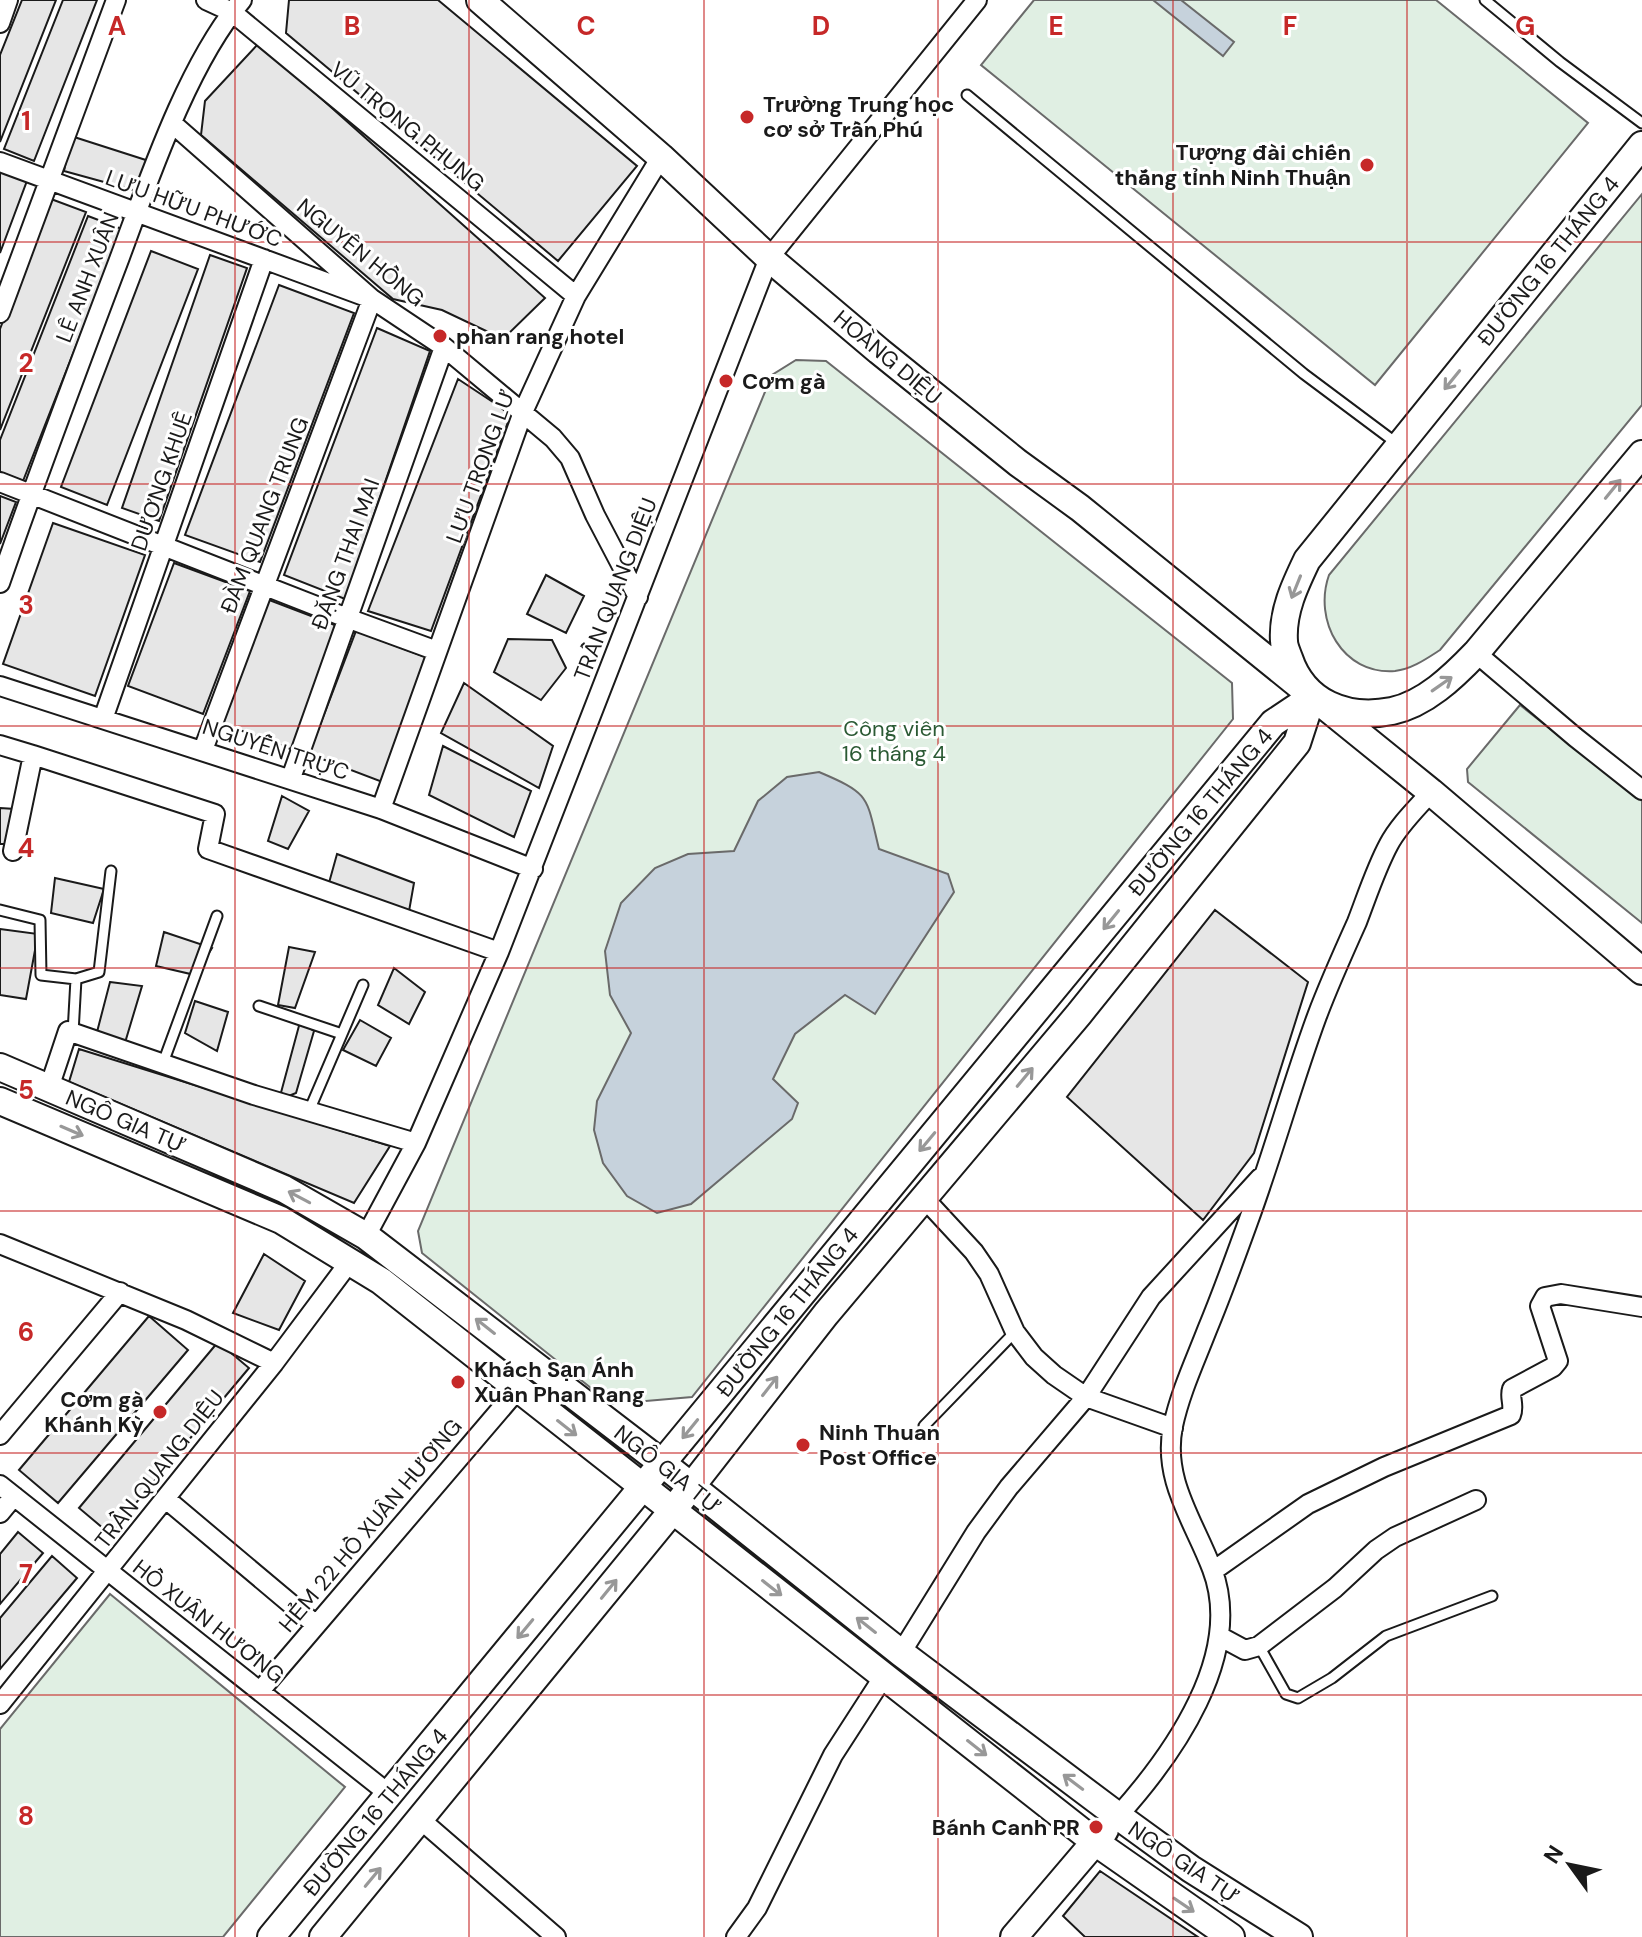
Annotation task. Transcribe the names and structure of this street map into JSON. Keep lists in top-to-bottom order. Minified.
{"streets":{"main road":["ĐƯỜNG 16 THÁNG 4","HOÀNG DIỆU","NGÔ GIA TỰ"],"street":["VŨ TRỌNG PHỤNG","LƯU HỮU PHƯỚC","NGUYÊN HỒNG","LÊ ANH XUÂN","LƯU TRỌNG LƯ","DƯƠNG KHUÊ","ĐÀM QUANG TRUNG","ĐẶNG THAI MAI","TRẦN QUANG DIỆU","NGUYỄN TRỰC","HẺM 22 HỒ XUÂN HƯƠNG","HỒ XUÂN HƯƠNG"]},"crossings":[["VŨ TRỌNG PHỤNG","LÊ ANH XUÂN"],["VŨ TRỌNG PHỤNG","LƯU TRỌNG LƯ"],["LƯU HỮU PHƯỚC","NGUYÊN HỒNG"],["LƯU HỮU PHƯỚC","LÊ ANH XUÂN"],["LƯU HỮU PHƯỚC","DƯƠNG KHUÊ"],["LƯU HỮU PHƯỚC","ĐÀM QUANG TRUNG"],["NGUYÊN HỒNG","LÊ ANH XUÂN"],["NGUYÊN HỒNG","LƯU TRỌNG LƯ"],["NGUYÊN HỒNG","ĐÀM QUANG TRUNG"],["NGUYÊN HỒNG","ĐẶNG THAI MAI"],["NGUYÊN HỒNG","TRẦN QUANG DIỆU"],["ĐƯỜNG 16 THÁNG 4","HOÀNG DIỆU"],["ĐƯỜNG 16 THÁNG 4","NGÔ GIA TỰ"],["ĐƯỜNG 16 THÁNG 4","HỒ XUÂN HƯƠNG"],["HOÀNG DIỆU","LƯU TRỌNG LƯ"],["HOÀNG DIỆU","TRẦN QUANG DIỆU"],["LƯU TRỌNG LƯ","NGUYỄN TRỰC"],["DƯƠNG KHUÊ","NGUYỄN TRỰC"],["ĐÀM QUANG TRUNG","NGUYỄN TRỰC"],["ĐẶNG THAI MAI","NGUYỄN TRỰC"],["TRẦN QUANG DIỆU","NGUYỄN TRỰC"],["TRẦN QUANG DIỆU","NGÔ GIA TỰ"],["TRẦN QUANG DIỆU","HỒ XUÂN HƯƠNG"],["NGÔ GIA TỰ","HẺM 22 HỒ XUÂN HƯƠNG"],["HẺM 22 HỒ XUÂN HƯƠNG","HỒ XUÂN HƯƠNG"]],"parks":["Công viên 16 tháng 4"],"places":["Trường Trung học cơ sở Trần Phú","Tượng đài chiến thắng tỉnh Ninh Thuận","phan rang hotel","Cơm gà","Khách Sạn Ánh Xuân Phan Rang","Cơm gà Khánh Kỳ","Ninh Thuan Post Office","Bánh Canh PR"],"north":"top left","grid":{"columns":["A","B","C","D","E","F","G"],"rows":["1","2","3","4","5","6","7","8"]}}
